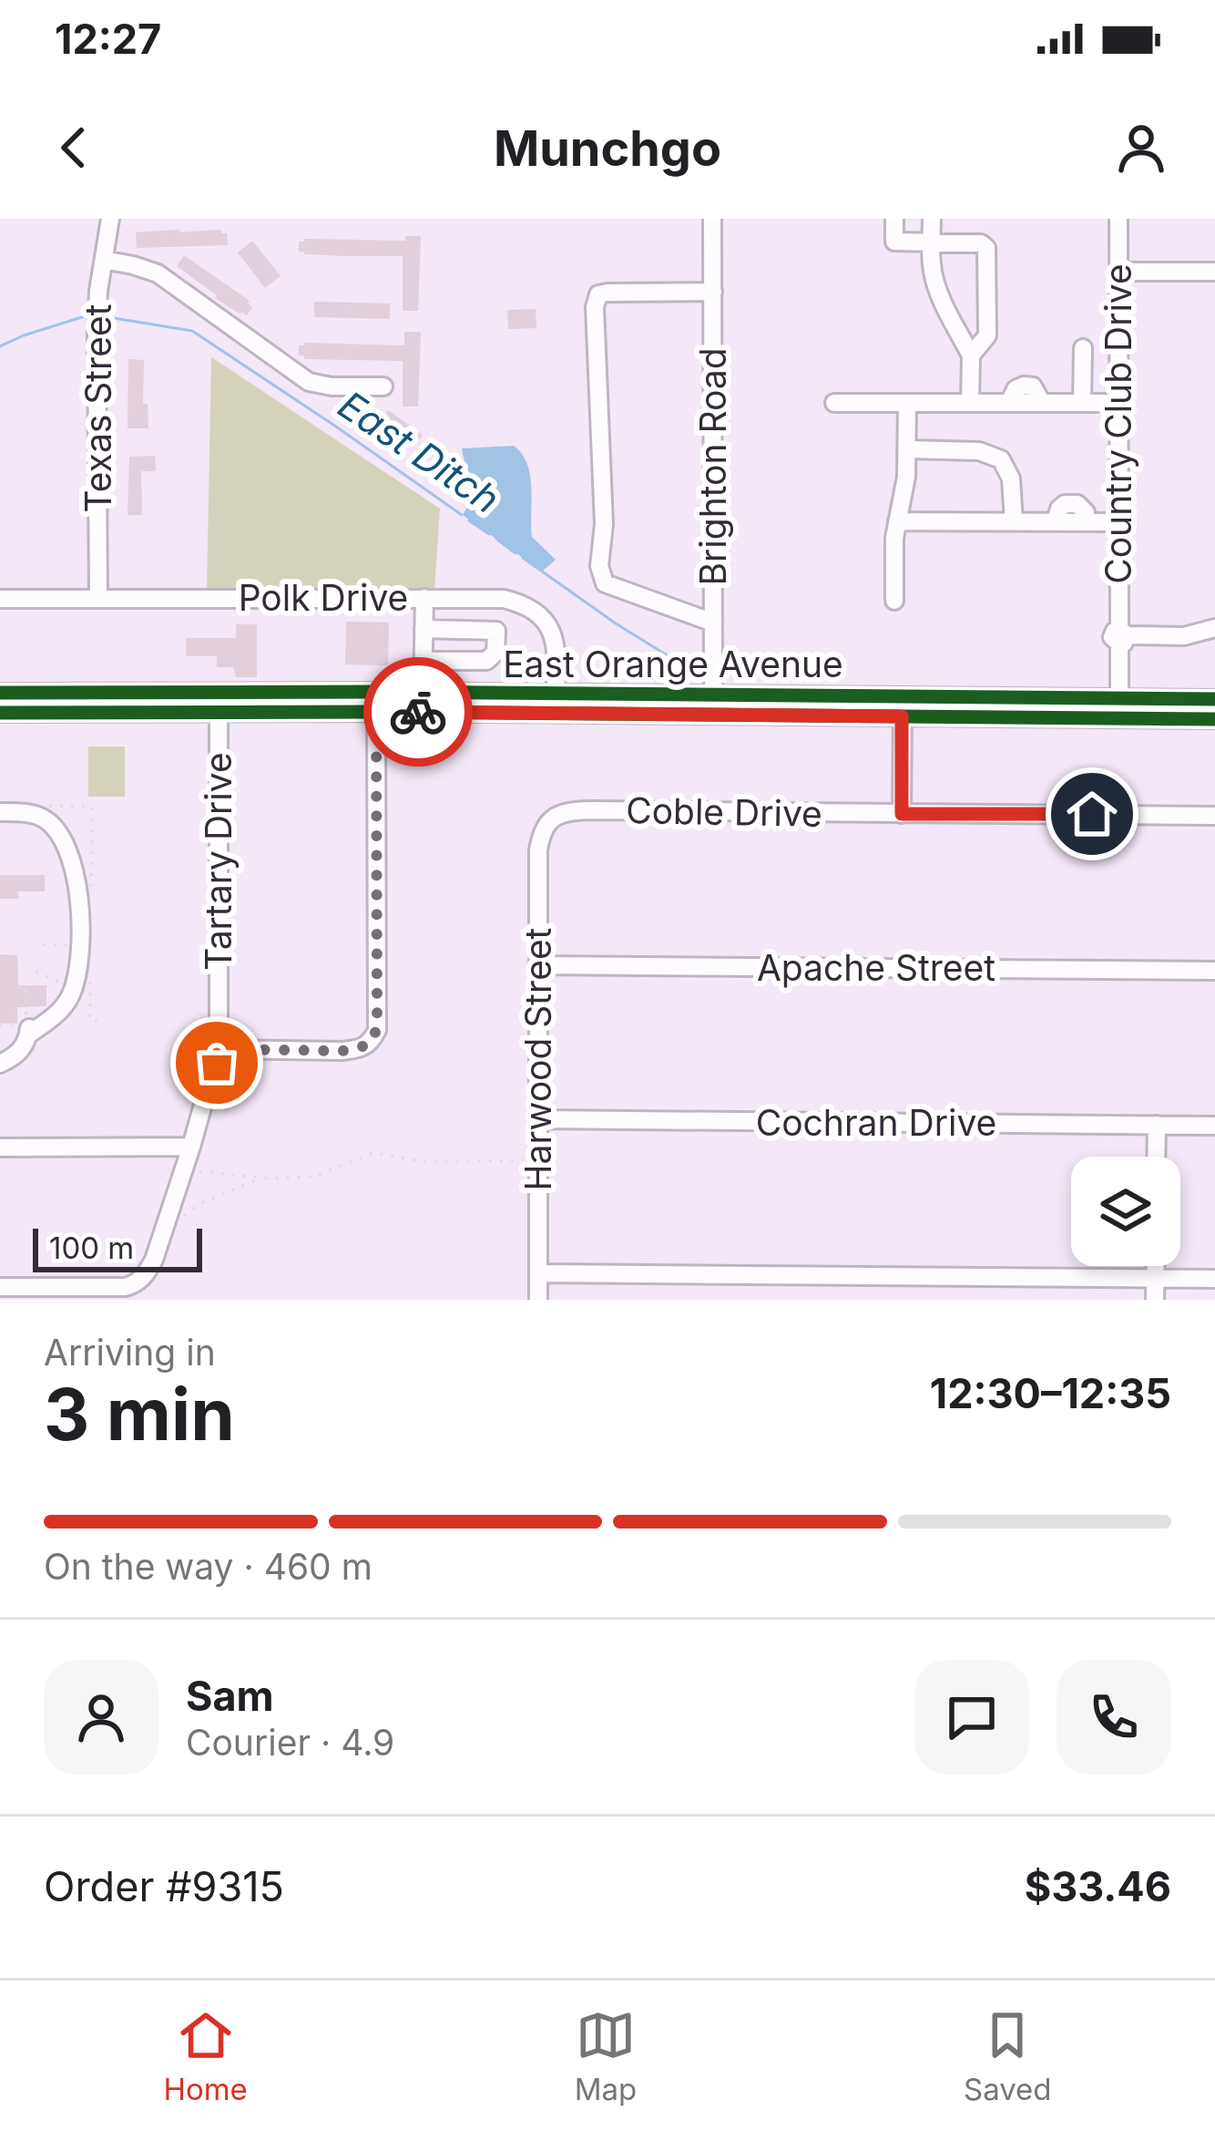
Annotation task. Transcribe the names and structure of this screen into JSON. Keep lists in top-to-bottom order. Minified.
{"streets":{"street":["Texas Street","Country Club Drive","Brighton Road","Polk Drive","East Orange Avenue","Coble Drive","Tartary Drive","Apache Street","Harwood Street","Cochran Drive"]},"crossings":[["Texas Street","Polk Drive"],["Country Club Drive","East Orange Avenue"],["Brighton Road","East Orange Avenue"],["Polk Drive","East Orange Avenue"],["East Orange Avenue","Tartary Drive"],["Coble Drive","Harwood Street"],["Apache Street","Harwood Street"],["Harwood Street","Cochran Drive"]],"water":["East Ditch"],"scale_bar":"100 m","page":{"status":"12:27","header":"Munchgo","scale":"100 m","heading":["3 min","Arriving in","12:30–12:35"],"panel":["Sam","Courier · 4.9","Order #9315","$33.46"],"bar":"On the way · 460 m","tabs":["Home","Map","Saved"]}}
